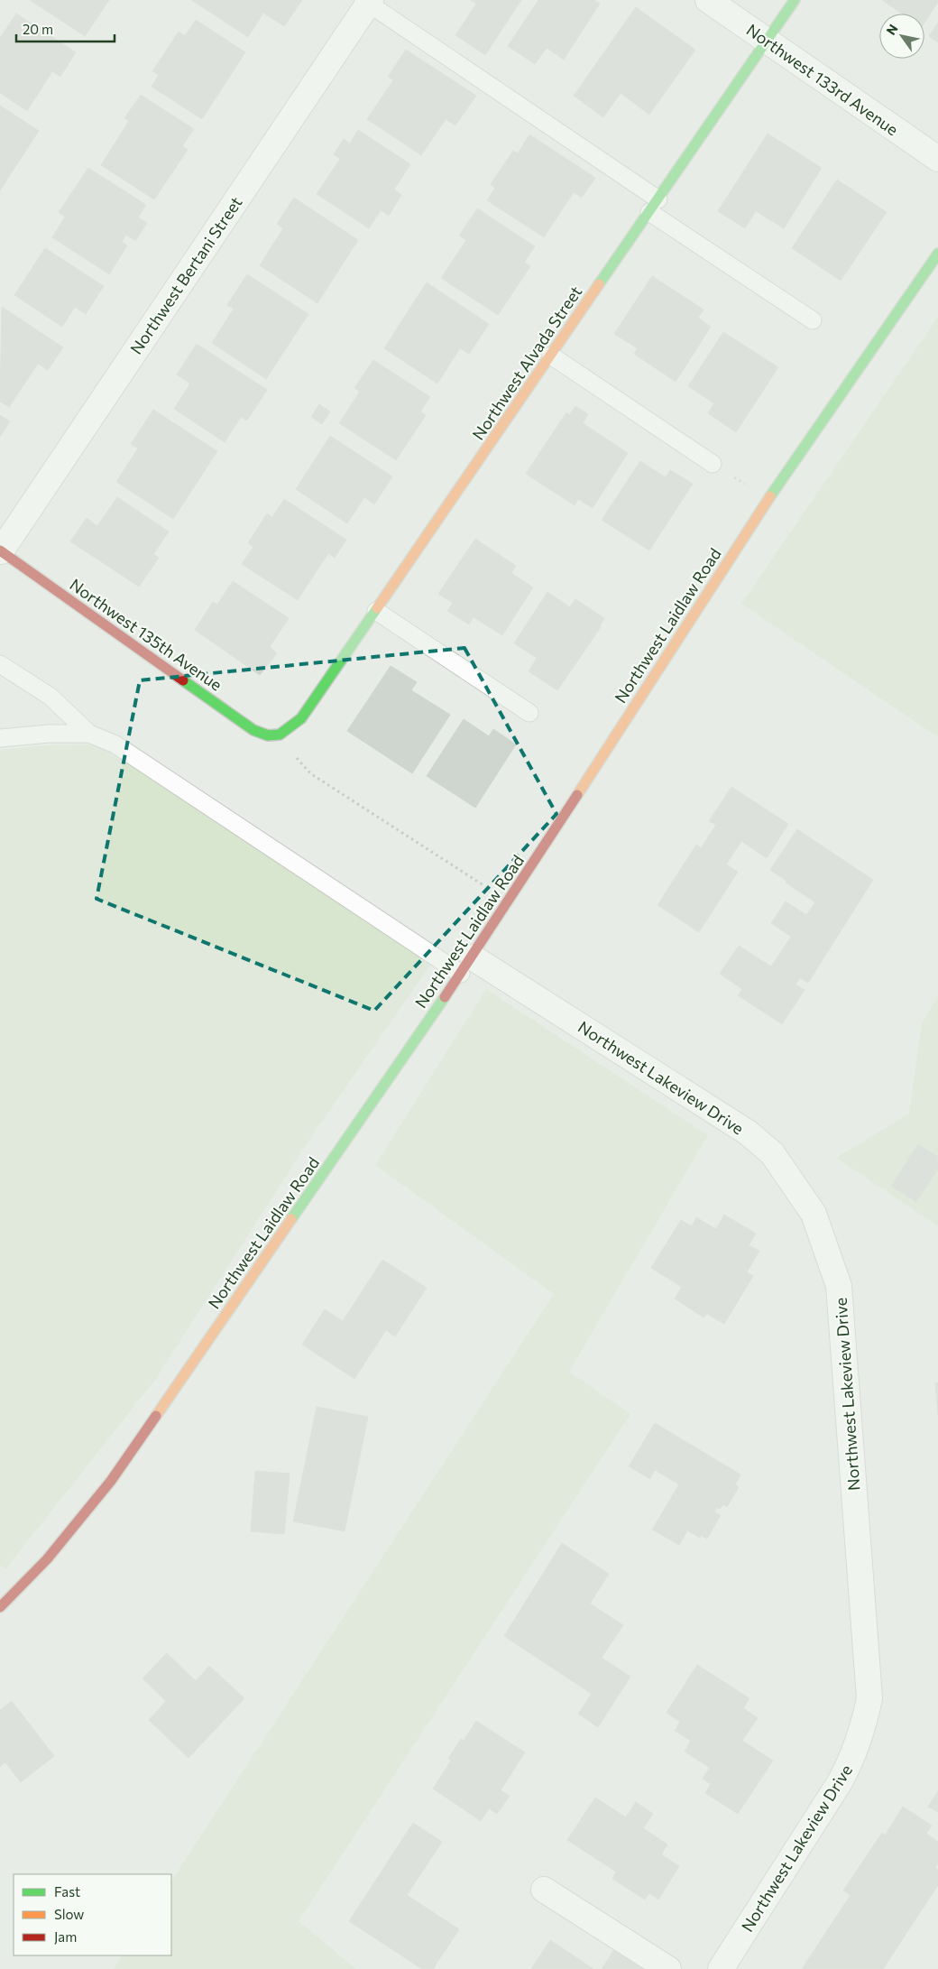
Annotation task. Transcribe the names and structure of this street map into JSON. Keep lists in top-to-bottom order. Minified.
{"streets":{"main road":["Northwest Alvada Street","Northwest Laidlaw Road","Northwest 135th Avenue"],"street":["Northwest 133rd Avenue","Northwest Bertani Street","Northwest Lakeview Drive"]},"crossings":[["Northwest 133rd Avenue","Northwest Alvada Street"],["Northwest Bertani Street","Northwest 135th Avenue"],["Northwest Alvada Street","Northwest 135th Avenue"],["Northwest Laidlaw Road","Northwest Lakeview Drive"]],"legend":["Fast","Slow","Jam"],"scale_bar":"20 m","north":"top left"}
